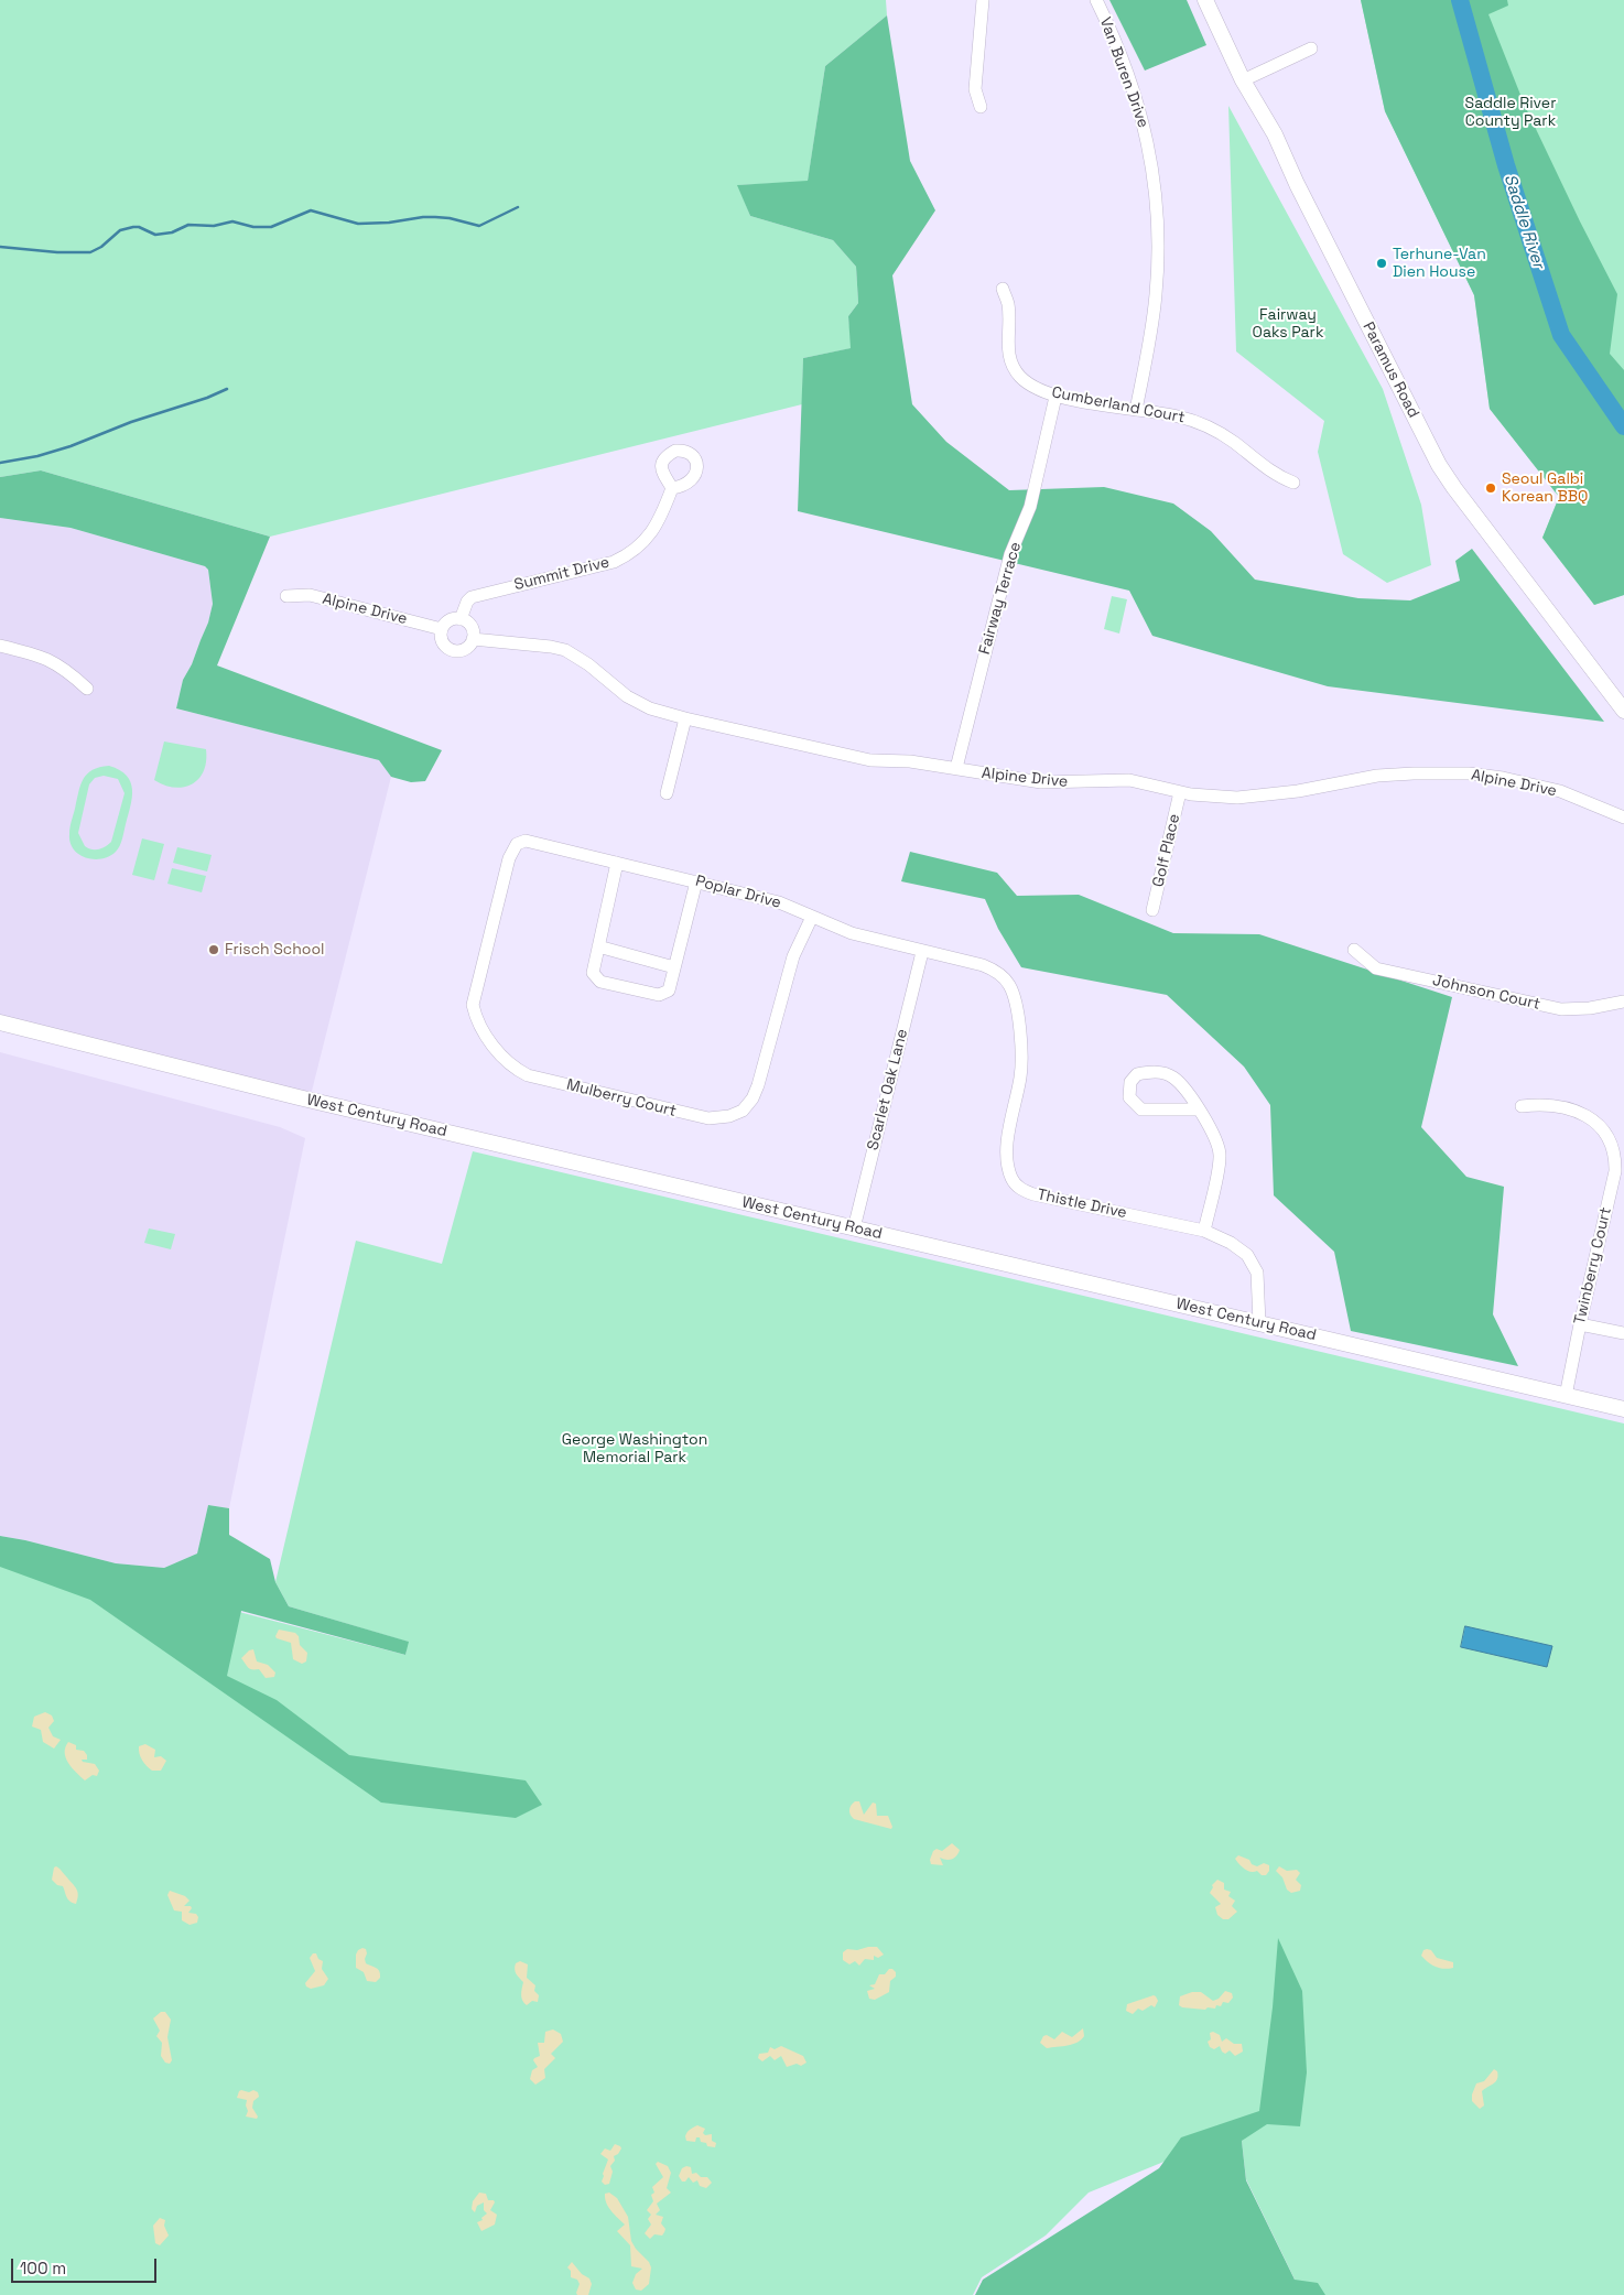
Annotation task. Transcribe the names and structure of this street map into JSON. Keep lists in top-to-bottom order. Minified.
{"streets":{"main road":["Paramus Road","West Century Road"],"street":["Van Buren Drive","Cumberland Court","Summit Drive","Fairway Terrace","Alpine Drive","Golf Place","Poplar Drive","Johnson Court","Scarlet Oak Lane","Mulberry Court","Thistle Drive","Twinberry Court"]},"crossings":[["Van Buren Drive","Cumberland Court"],["Cumberland Court","Fairway Terrace"],["Summit Drive","Alpine Drive"],["Fairway Terrace","Alpine Drive"],["Alpine Drive","Golf Place"],["Poplar Drive","Scarlet Oak Lane"],["Poplar Drive","Mulberry Court"],["Poplar Drive","Thistle Drive"],["Scarlet Oak Lane","West Century Road"],["West Century Road","Thistle Drive"],["West Century Road","Twinberry Court"]],"water":["Saddle River"],"parks":["Saddle River County Park","Fairway Oaks Park","George Washington Memorial Park"],"places":["Terhune-Van Dien House","Seoul Galbi Korean BBQ","Frisch School"],"scale_bar":"100 m"}
